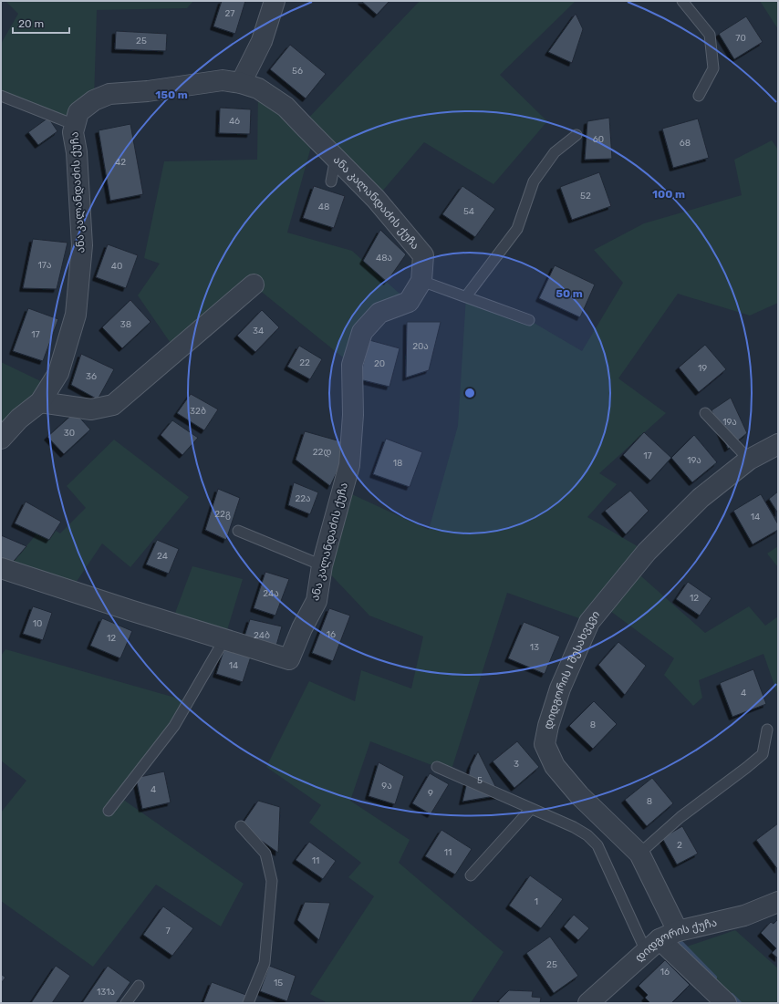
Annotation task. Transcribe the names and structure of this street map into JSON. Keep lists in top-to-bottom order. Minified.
{"streets":{"street":["ანა კალანდაძის ქუჩა","დიდგორის I შესახვევი","დიდგორის ქუჩა"]},"crossings":[["დიდგორის I შესახვევი","დიდგორის ქუჩა"]],"house_numbers":["27","70","25","56","46","60","68","42","52","48","54","48ა","17ა","40","38","34","17","20ა","22","20","19","36","32ბ","19ა","30","22დ","17","19ა","18","22ა","22გ","14","24","24ა","12","10","16","24ბ","12","13","14","4","8","3","5","9ა","4","9","8","2","11","11","1","7","25","16","15","131ა"],"scale_bar":"20 m","rings":["150 m","100 m","50 m"]}
